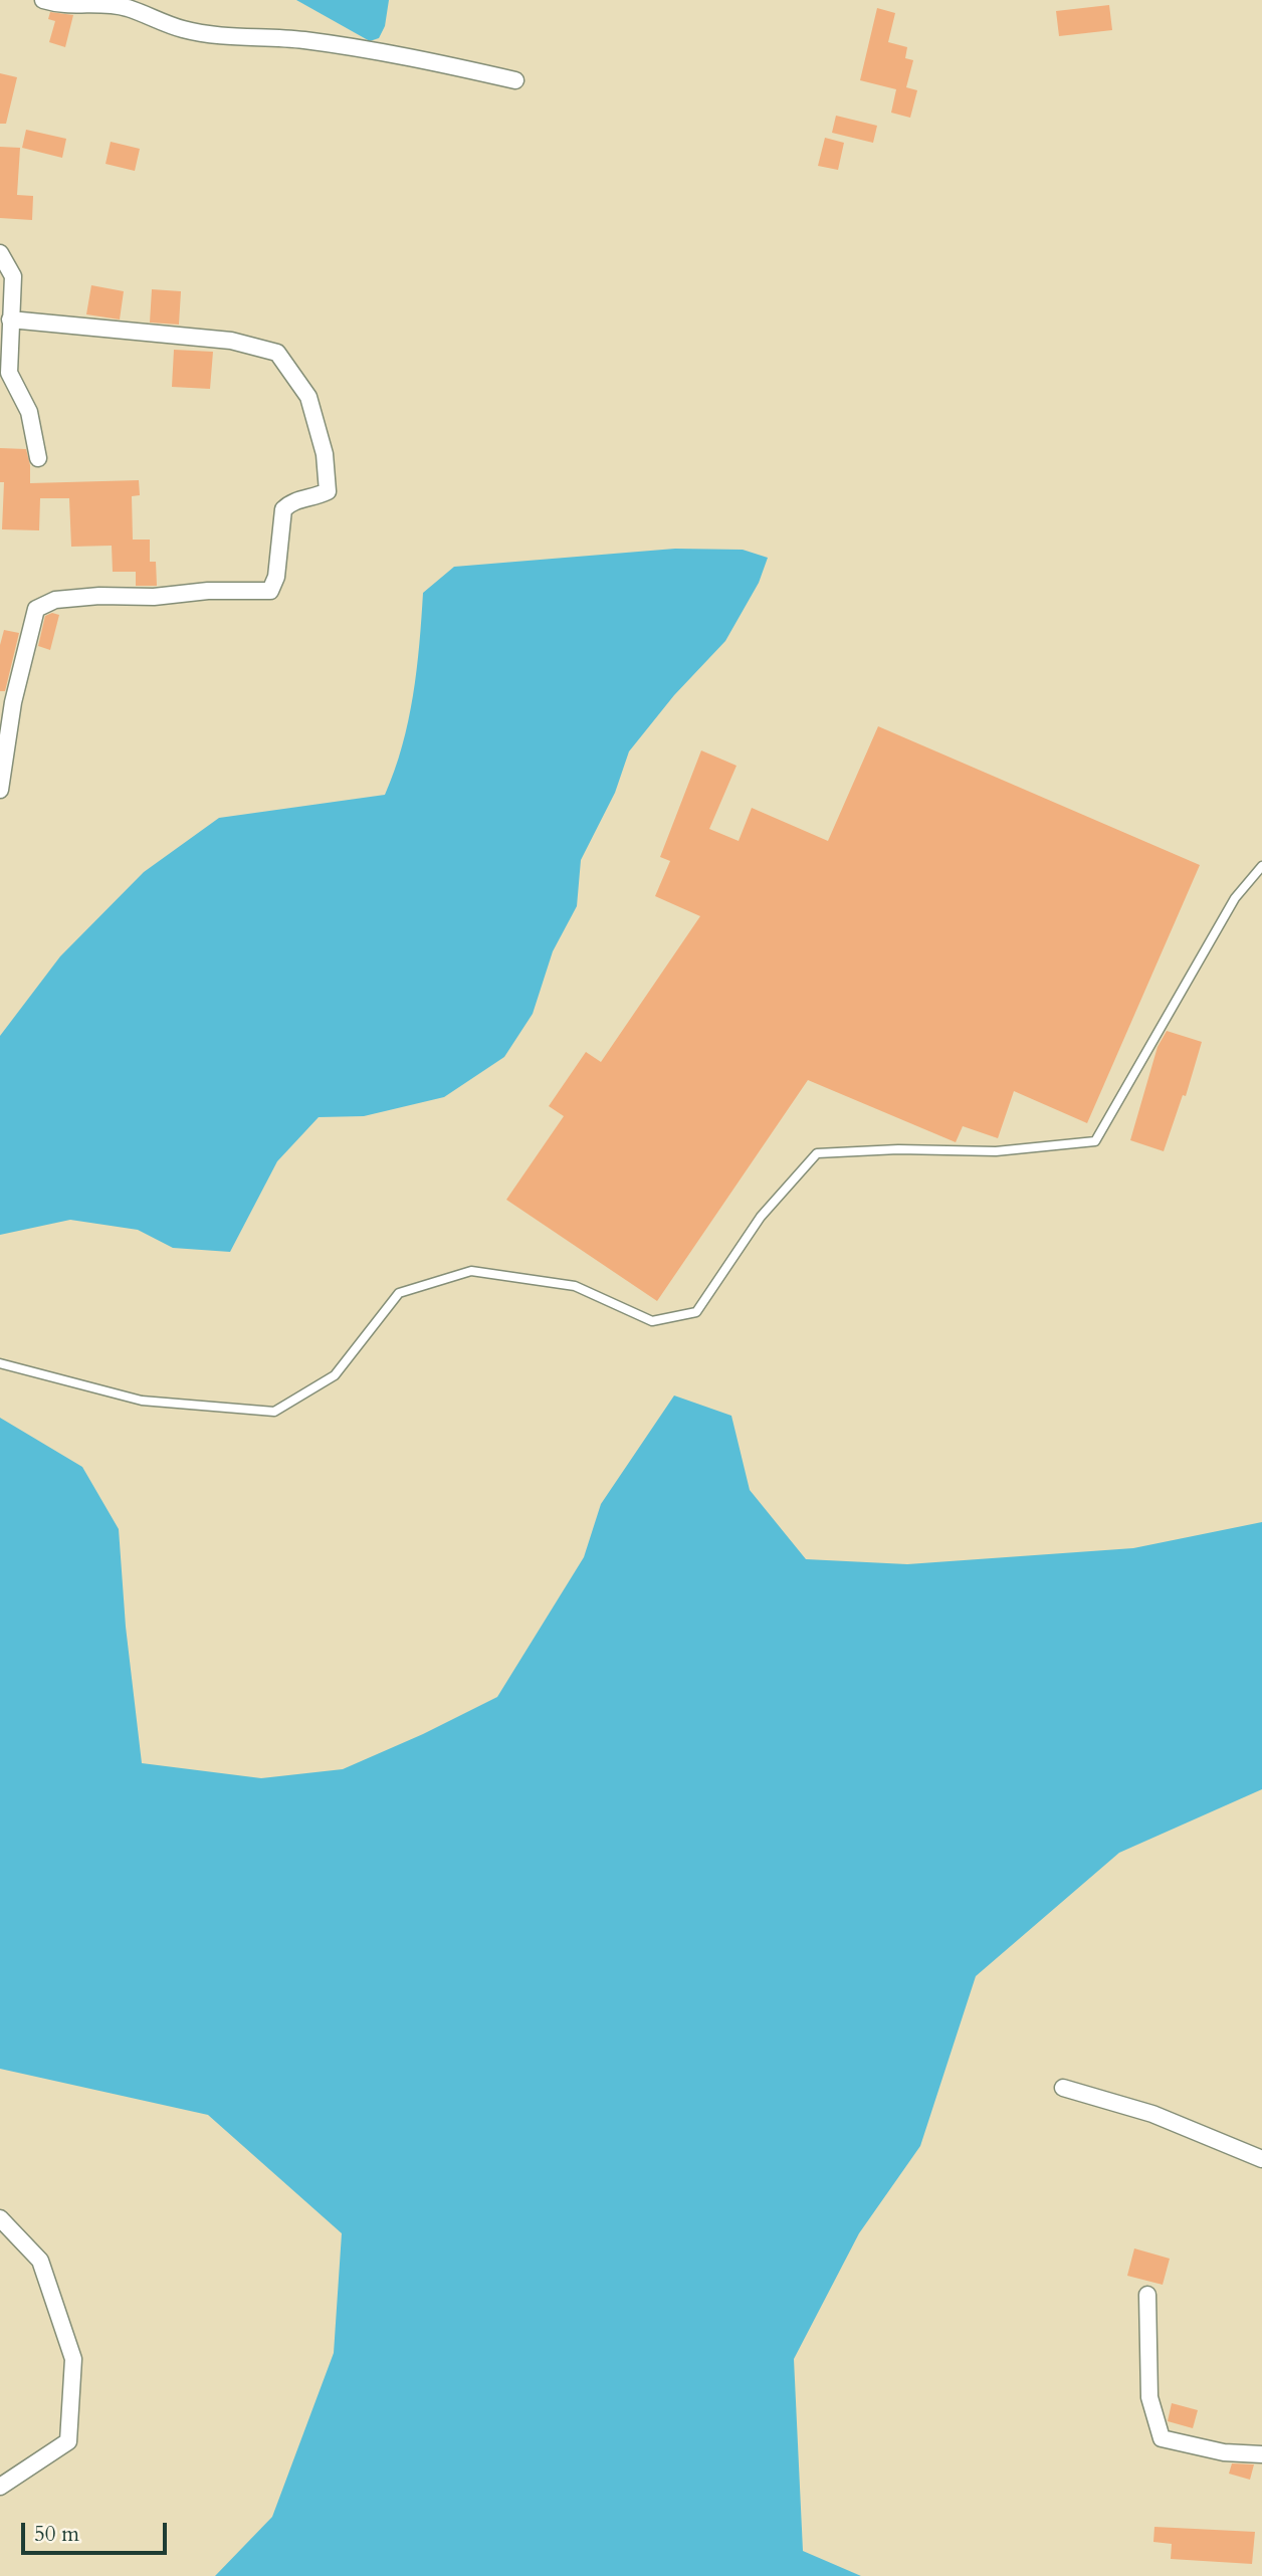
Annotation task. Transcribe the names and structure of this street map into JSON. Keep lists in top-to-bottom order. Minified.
{"scale_bar":"50 m"}
